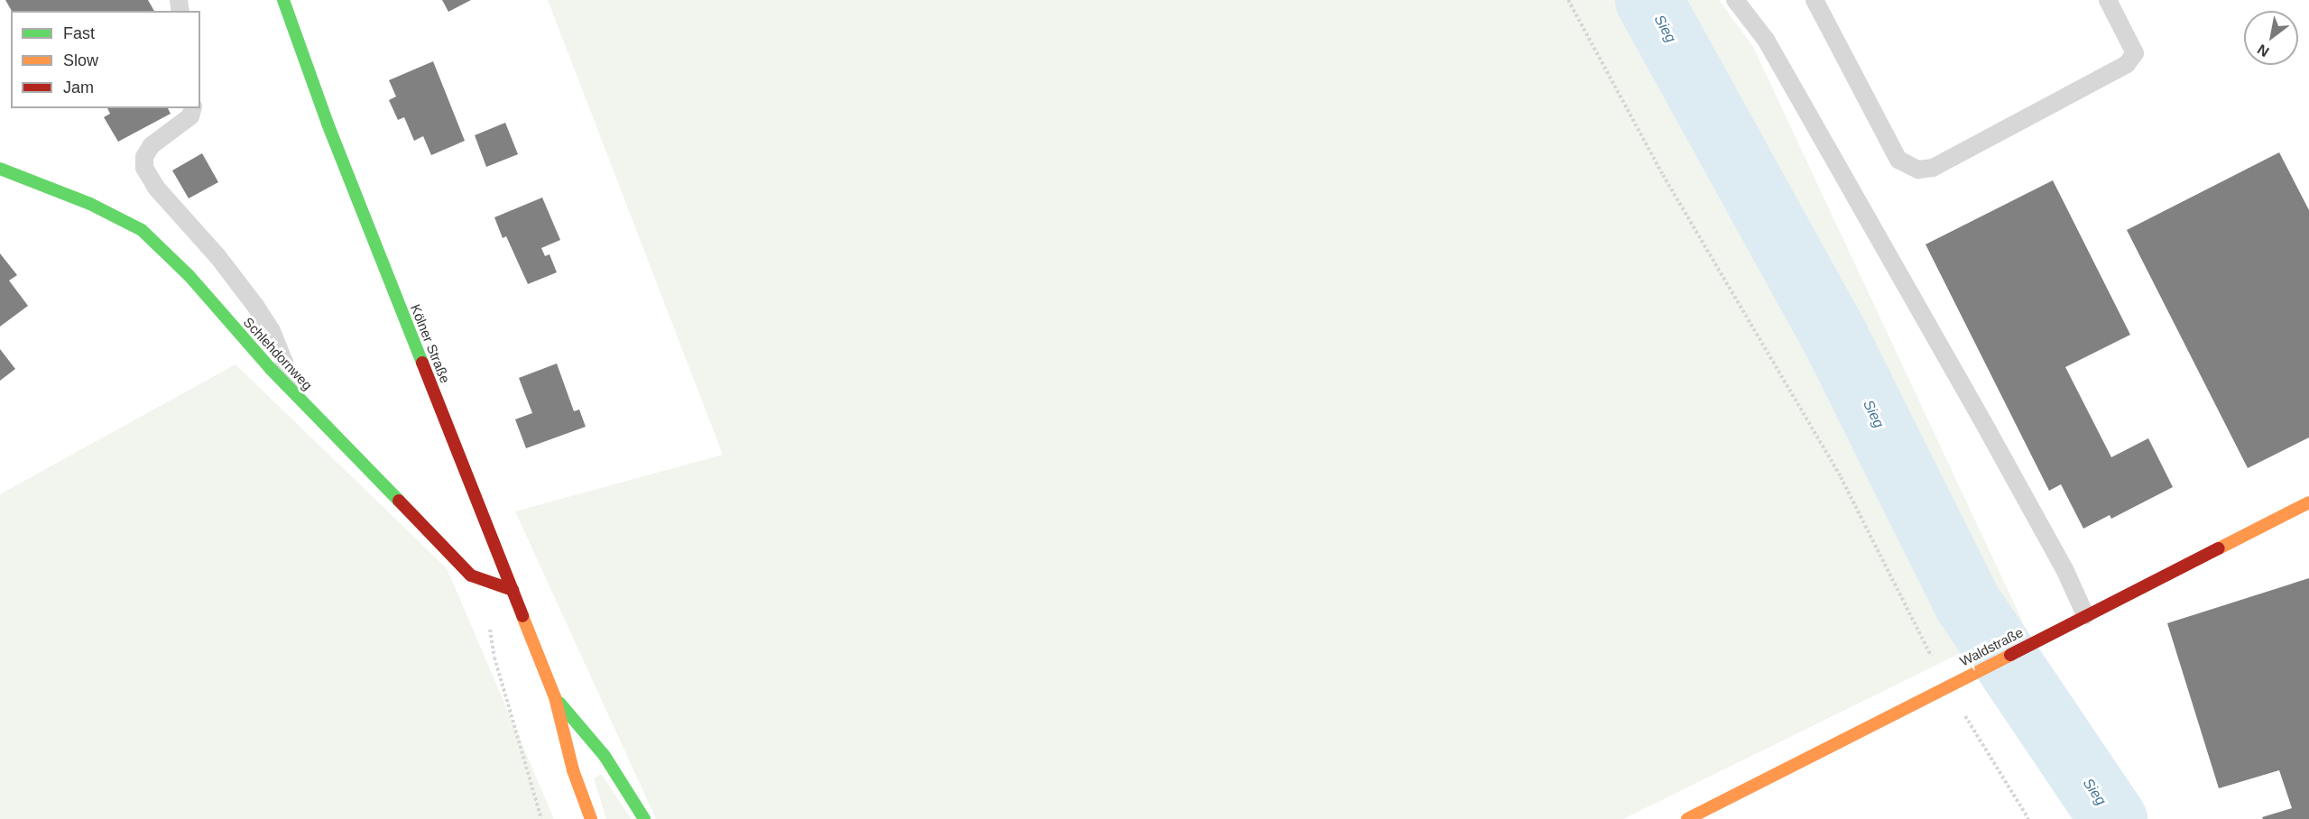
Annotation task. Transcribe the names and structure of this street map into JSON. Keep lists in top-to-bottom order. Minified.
{"streets":{"street":["Kölner Straße","Schlehdornweg","Waldstraße"]},"crossings":[["Kölner Straße","Schlehdornweg"]],"water":["Sieg"],"legend":["Fast","Slow","Jam"],"north":"bottom left"}
